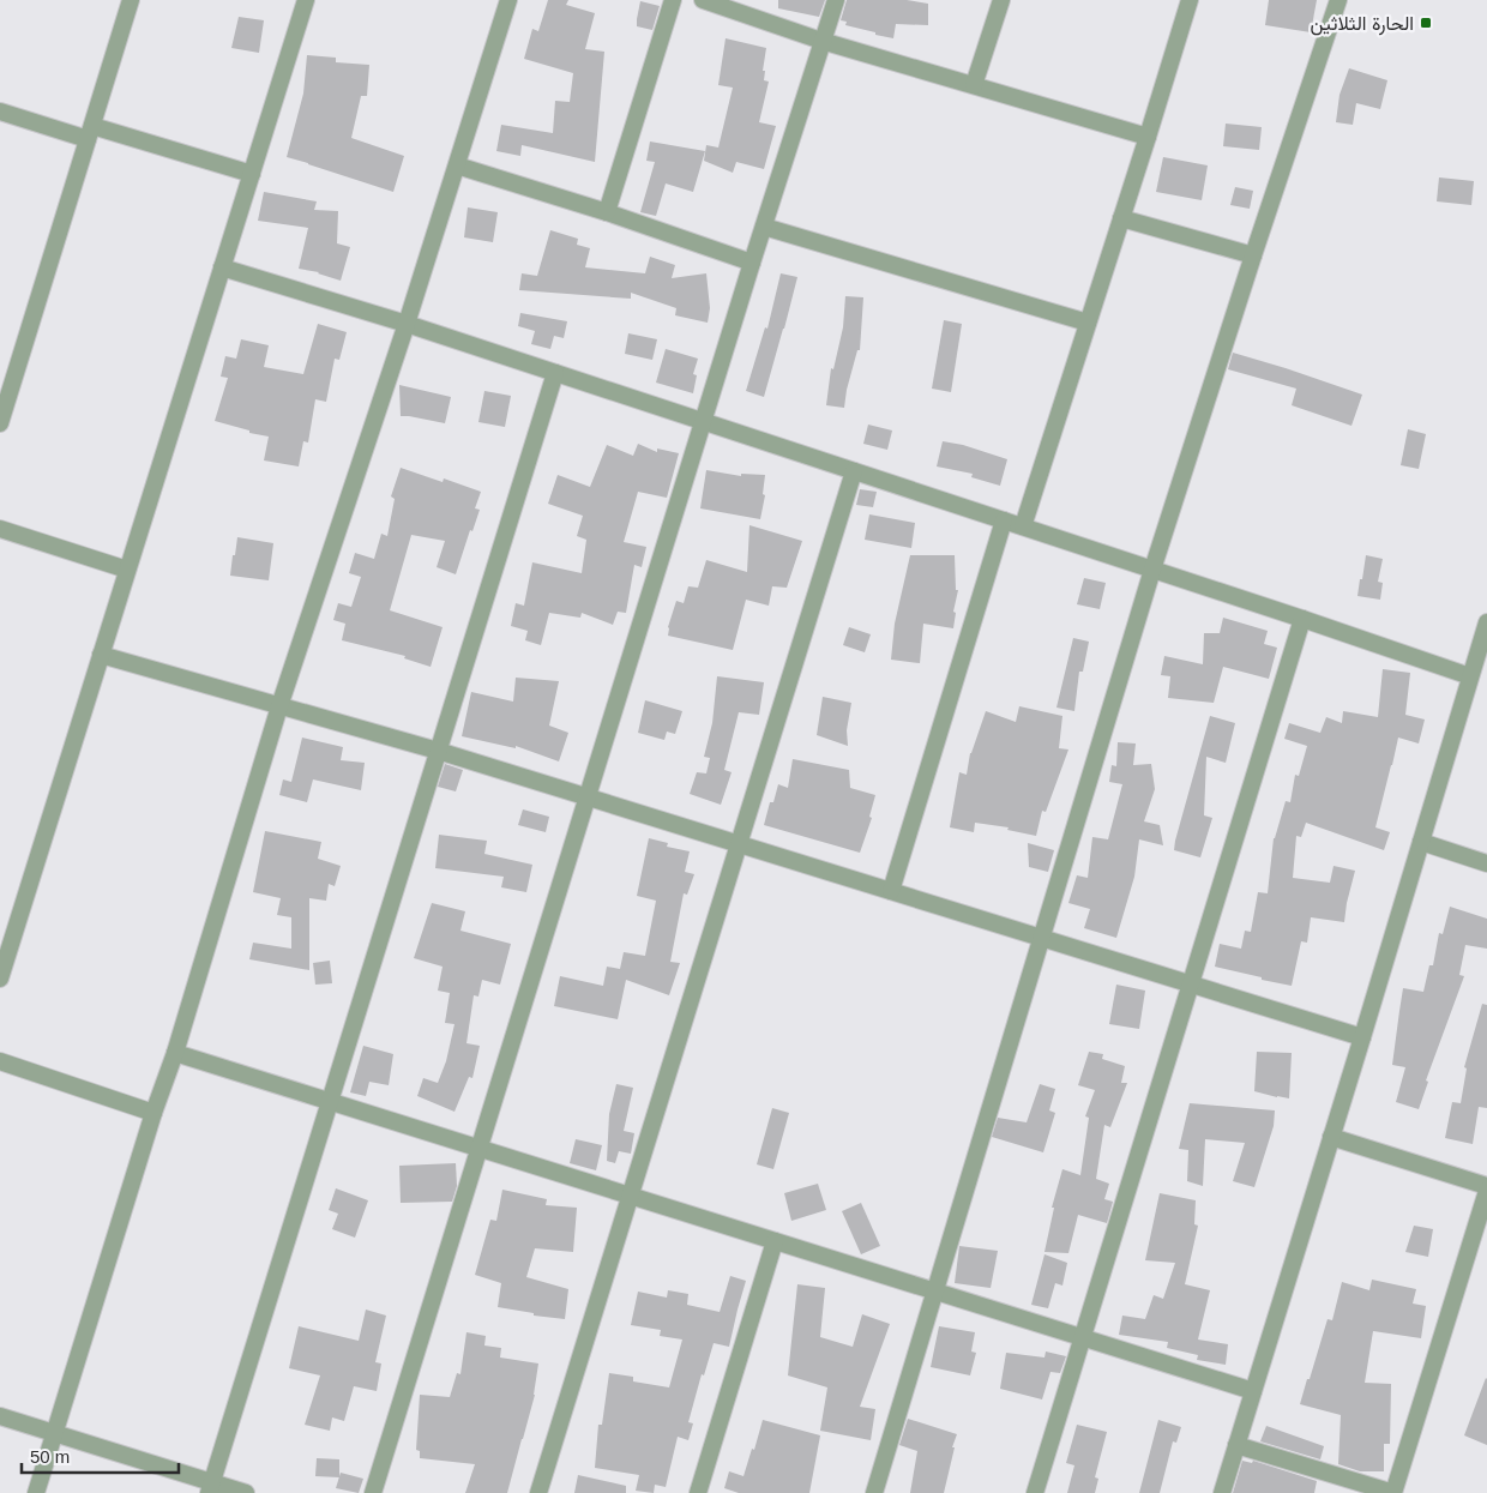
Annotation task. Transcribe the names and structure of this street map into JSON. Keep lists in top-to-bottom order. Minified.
{"places":{"transit":["الحارة الثلاثين"]},"scale_bar":"50 m"}
